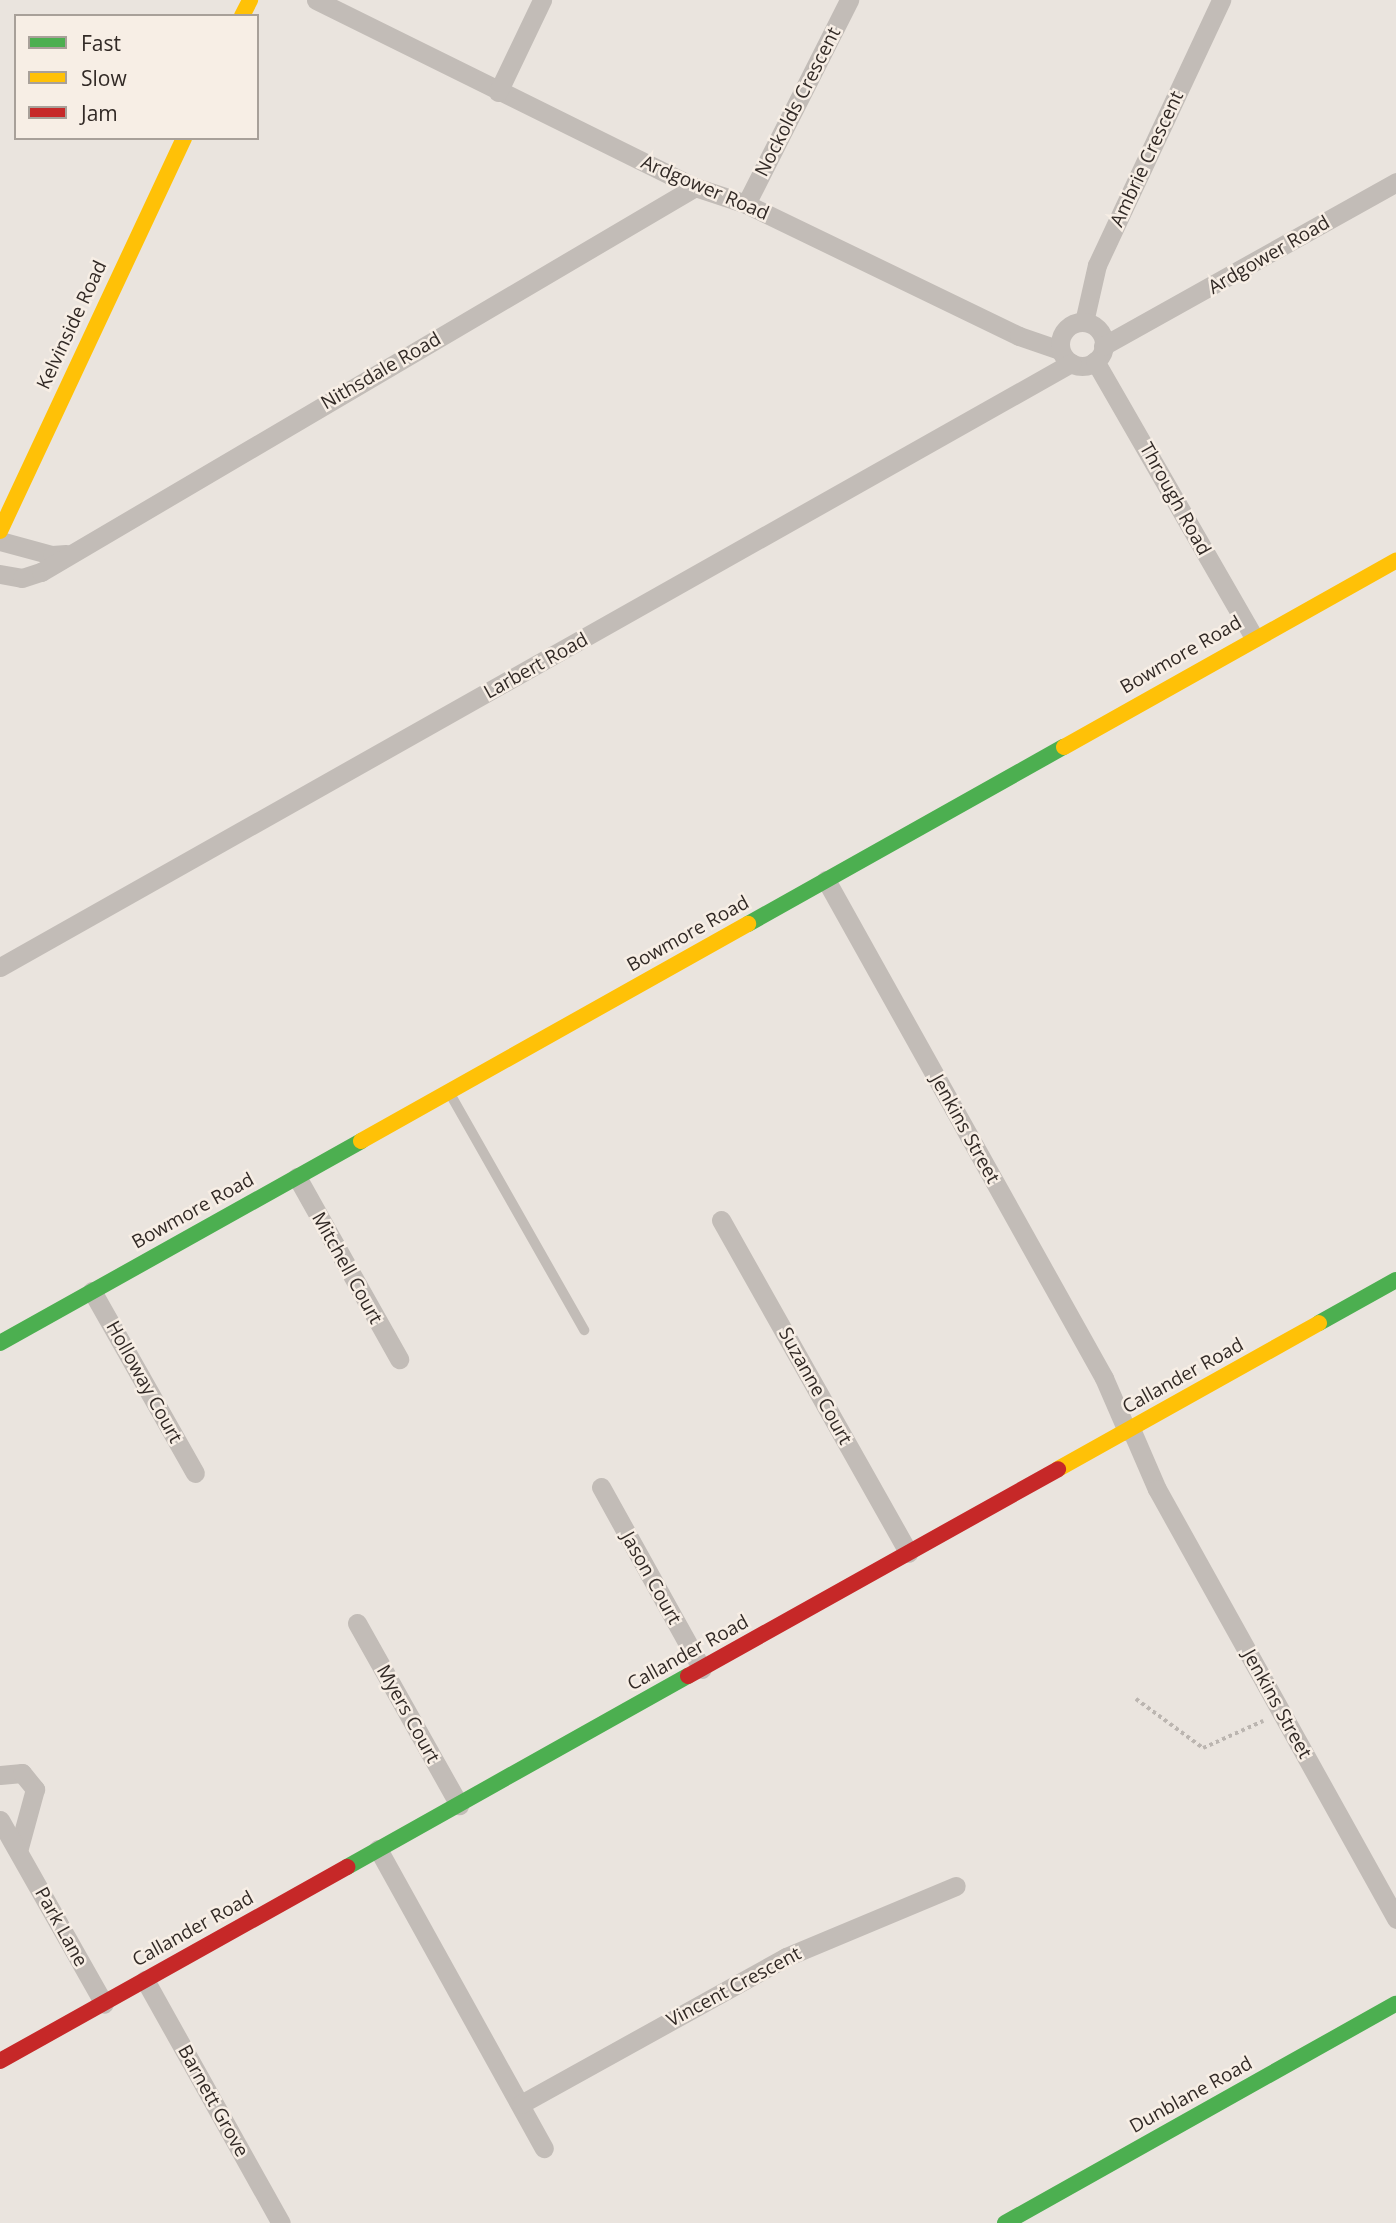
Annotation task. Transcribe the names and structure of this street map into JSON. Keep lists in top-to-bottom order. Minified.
{"streets":{"street":["Nockolds Crescent","Ambrie Crescent","Ardgower Road","Kelvinside Road","Nithsdale Road","Through Road","Bowmore Road","Larbert Road","Jenkins Street","Mitchell Court","Callander Road","Holloway Court","Suzanne Court","Jason Court","Myers Court","Park Lane","Vincent Crescent","Dunblane Road","Barnett Grove"]},"crossings":[["Nockolds Crescent","Ardgower Road"],["Ambrie Crescent","Ardgower Road"],["Ambrie Crescent","Through Road"],["Ambrie Crescent","Larbert Road"],["Ardgower Road","Nithsdale Road"],["Ardgower Road","Through Road"],["Ardgower Road","Larbert Road"],["Through Road","Bowmore Road"],["Through Road","Larbert Road"],["Bowmore Road","Jenkins Street"],["Bowmore Road","Mitchell Court"],["Bowmore Road","Holloway Court"],["Jenkins Street","Callander Road"],["Callander Road","Suzanne Court"],["Callander Road","Jason Court"],["Callander Road","Myers Court"],["Callander Road","Park Lane"],["Callander Road","Barnett Grove"]],"legend":["Fast","Slow","Jam"]}
